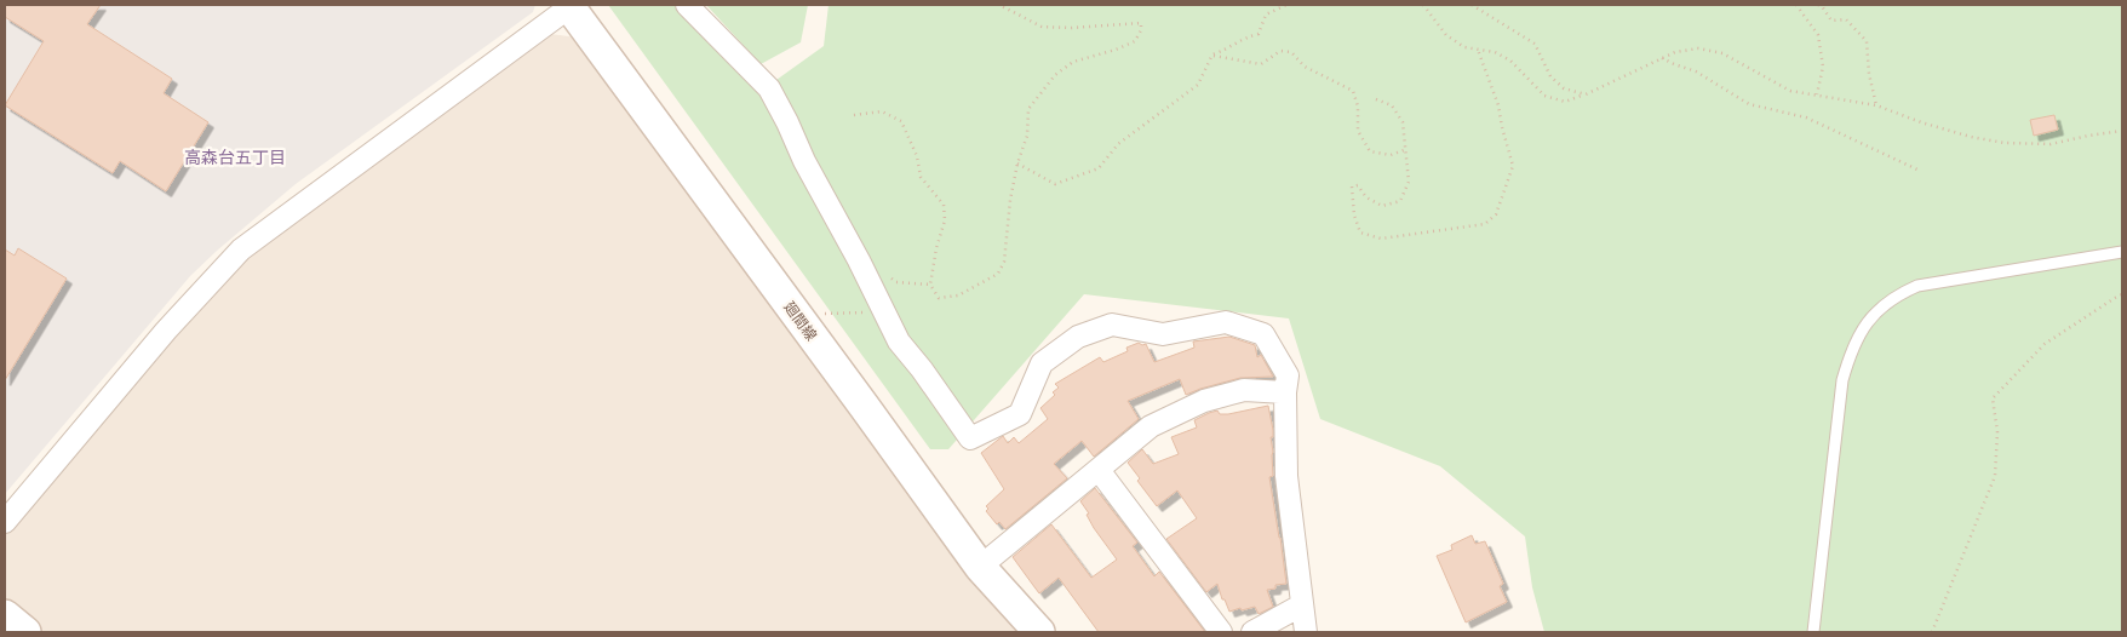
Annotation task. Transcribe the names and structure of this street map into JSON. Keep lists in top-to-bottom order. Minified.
{"streets":{"street":["廻間線"]},"districts":["高森台五丁目"]}
